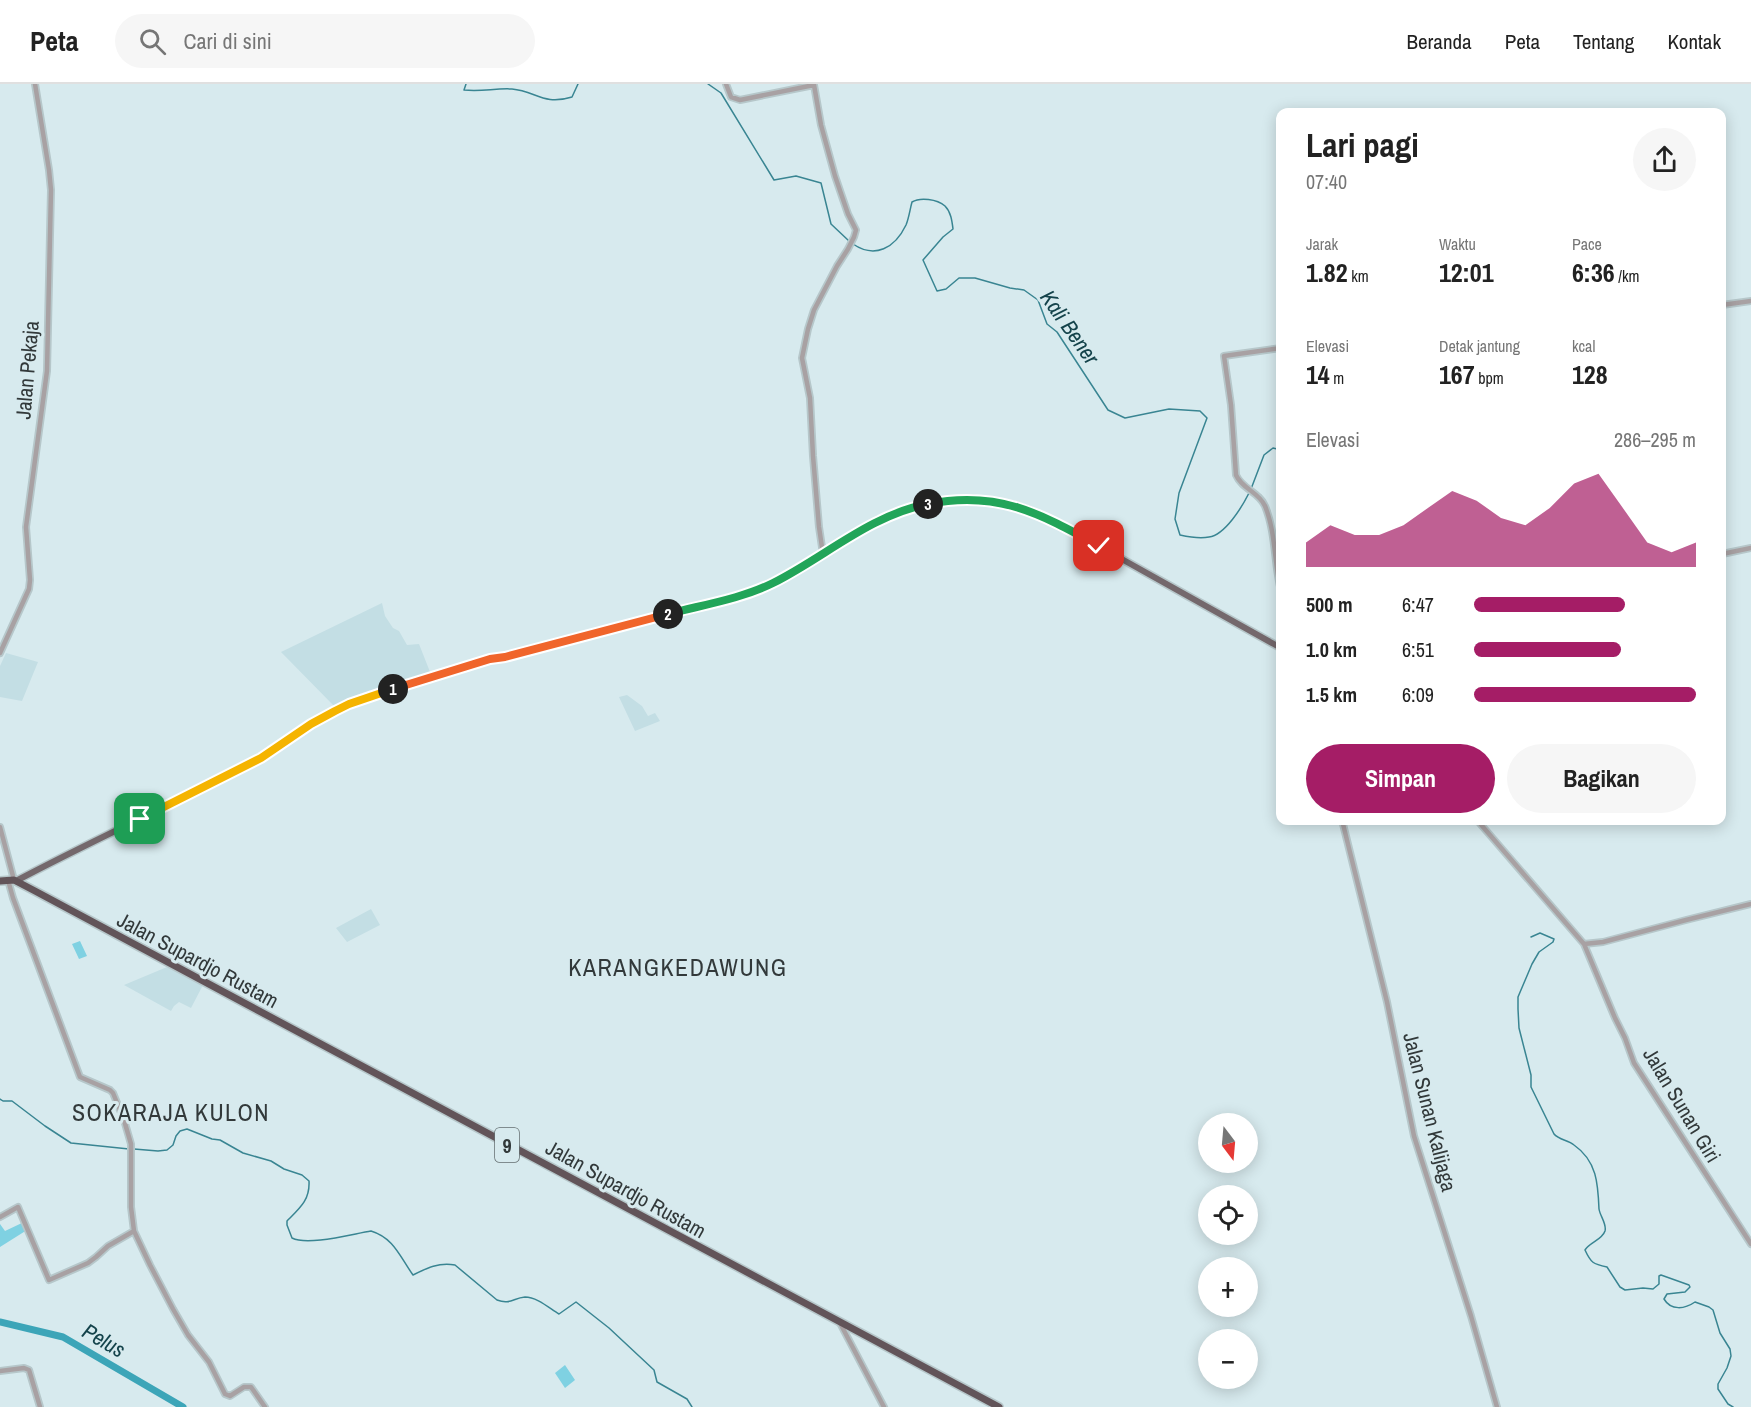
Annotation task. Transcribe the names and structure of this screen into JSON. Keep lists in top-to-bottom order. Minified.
{"streets":{"highway":["Jalan Supardjo Rustam","9"],"street":["Jalan Pekaja","Jalan Sunan Giri","Jalan Sunan Kalijaga"]},"districts":["KARANGKEDAWUNG","SOKARAJA KULON"],"water":["Kali Bener","Pelus"],"north":"bottom","page":{"header":"Peta","search":"Cari di sini","nav":["Beranda","Peta","Tentang","Kontak"],"heading":["Lari pagi","07:40"],"stats":[["Jarak","1.82 km"],["Waktu","12:01"],["Pace","6:36 /km"],["Elevasi","14 m"],["Detak jantung","167 bpm"],["kcal","128"]],"chart":["Elevasi","286–295 m"],"pins":["3","2","1"],"list":[{"name":"500 m","note":"6:47"},{"name":"1.0 km","note":"6:51"},{"name":"1.5 km","note":"6:09"}],"buttons":["Simpan","Bagikan"],"map_buttons":["+","−"]}}
